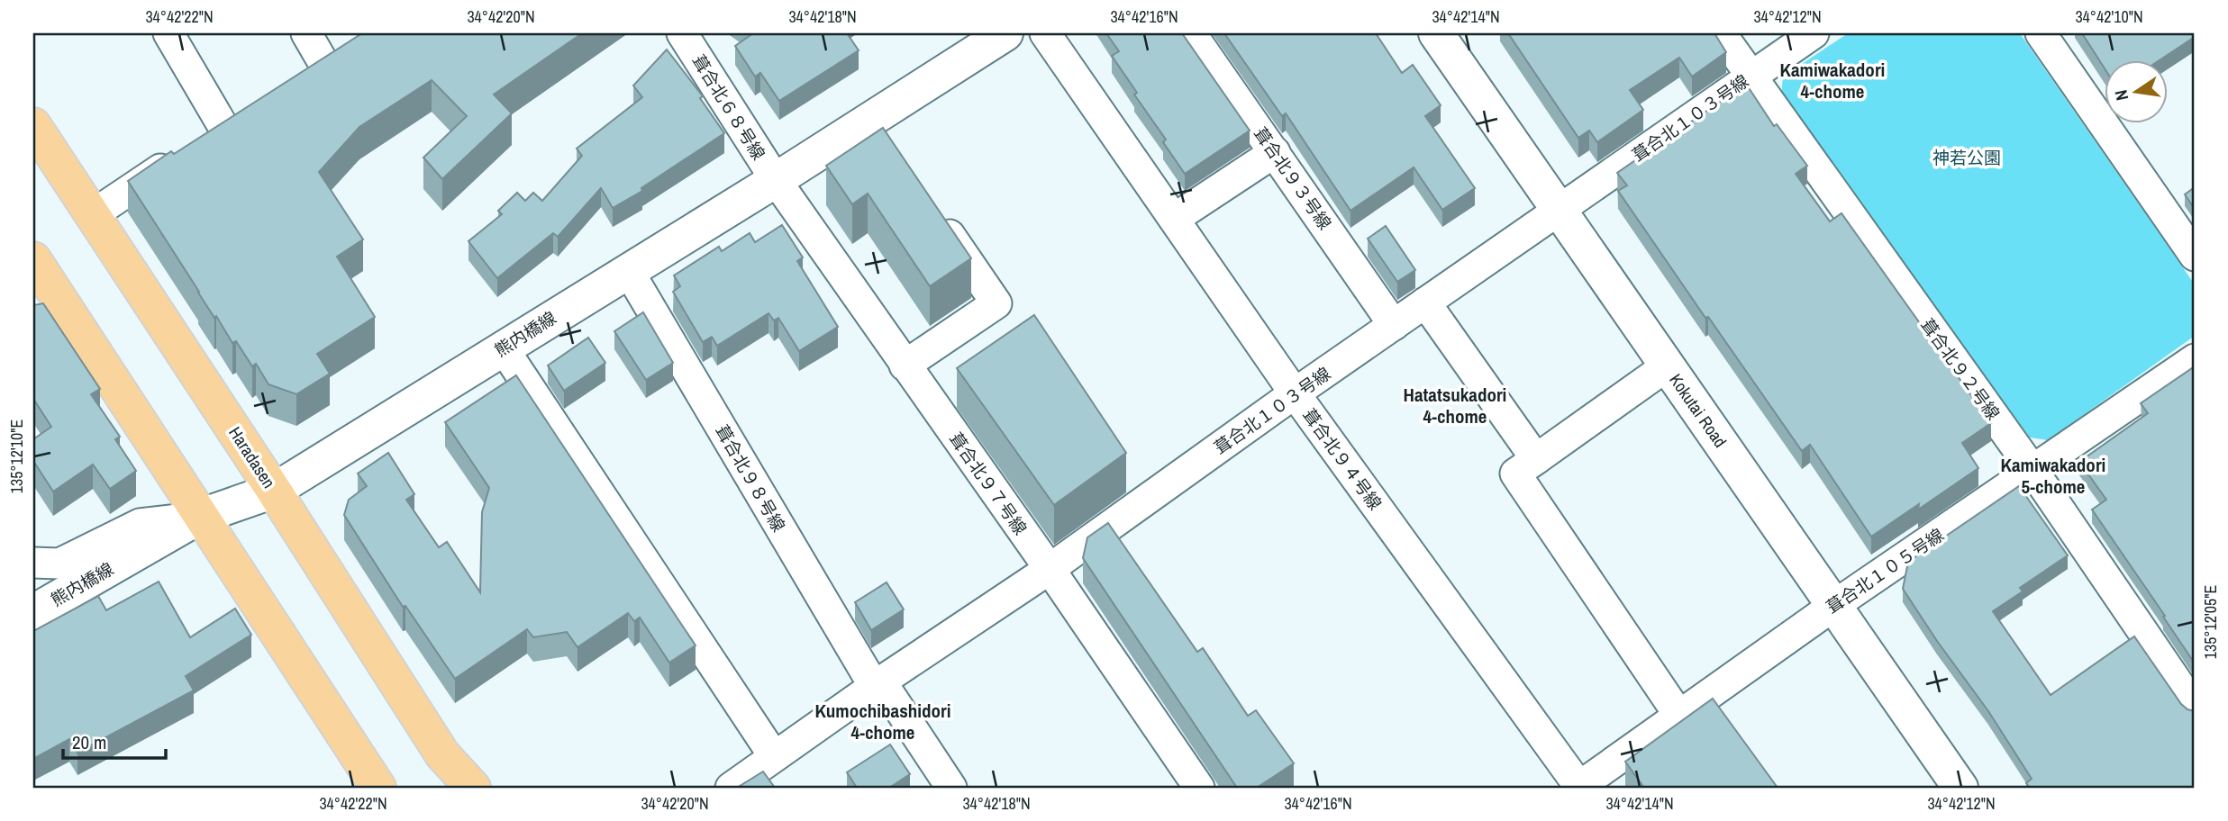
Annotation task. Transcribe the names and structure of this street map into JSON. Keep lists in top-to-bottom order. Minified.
{"streets":{"main road":["Haradasen"],"street":["葺合北６８号線","葺合北１０３号線","葺合北９３号線","熊内橋線","葺合北９２号線","Kokutai Road","葺合北９４号線","葺合北９８号線","葺合北９７号線","葺合北１０５号線"]},"crossings":[["葺合北６８号線","熊内橋線"],["葺合北６８号線","葺合北９７号線"],["葺合北１０３号線","葺合北９３号線"],["葺合北１０３号線","葺合北９２号線"],["葺合北１０３号線","Kokutai Road"],["葺合北１０３号線","葺合北９４号線"],["葺合北１０３号線","葺合北９８号線"],["葺合北１０３号線","葺合北９７号線"],["熊内橋線","Haradasen"],["熊内橋線","葺合北９８号線"],["熊内橋線","葺合北９７号線"],["葺合北９２号線","葺合北１０５号線"],["Kokutai Road","葺合北１０５号線"],["葺合北９４号線","葺合北１０５号線"]],"districts":["Kamiwakadori 4-chome","Hatatsukadori 4-chome","Kamiwakadori 5-chome","Kumochibashidori 4-chome"],"parks":["神若公園"],"scale_bar":"20 m","north":"left","coordinates":["34°42'22\"N","34°42'20\"N","34°42'18\"N","34°42'16\"N","34°42'14\"N","34°42'12\"N","34°42'10\"N","135°12'10\"E","135°12'05\"E"]}
